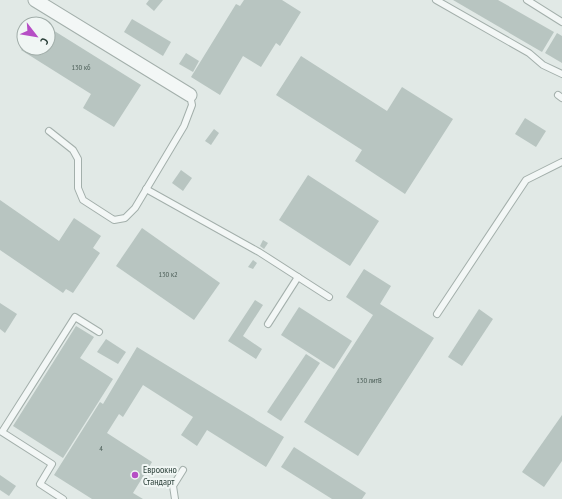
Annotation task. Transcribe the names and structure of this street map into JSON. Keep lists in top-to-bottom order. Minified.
{"places":["Евроокно Стандарт"],"house_numbers":["130 к6","130 к2","130 литВ","4"],"north":"bottom right"}
